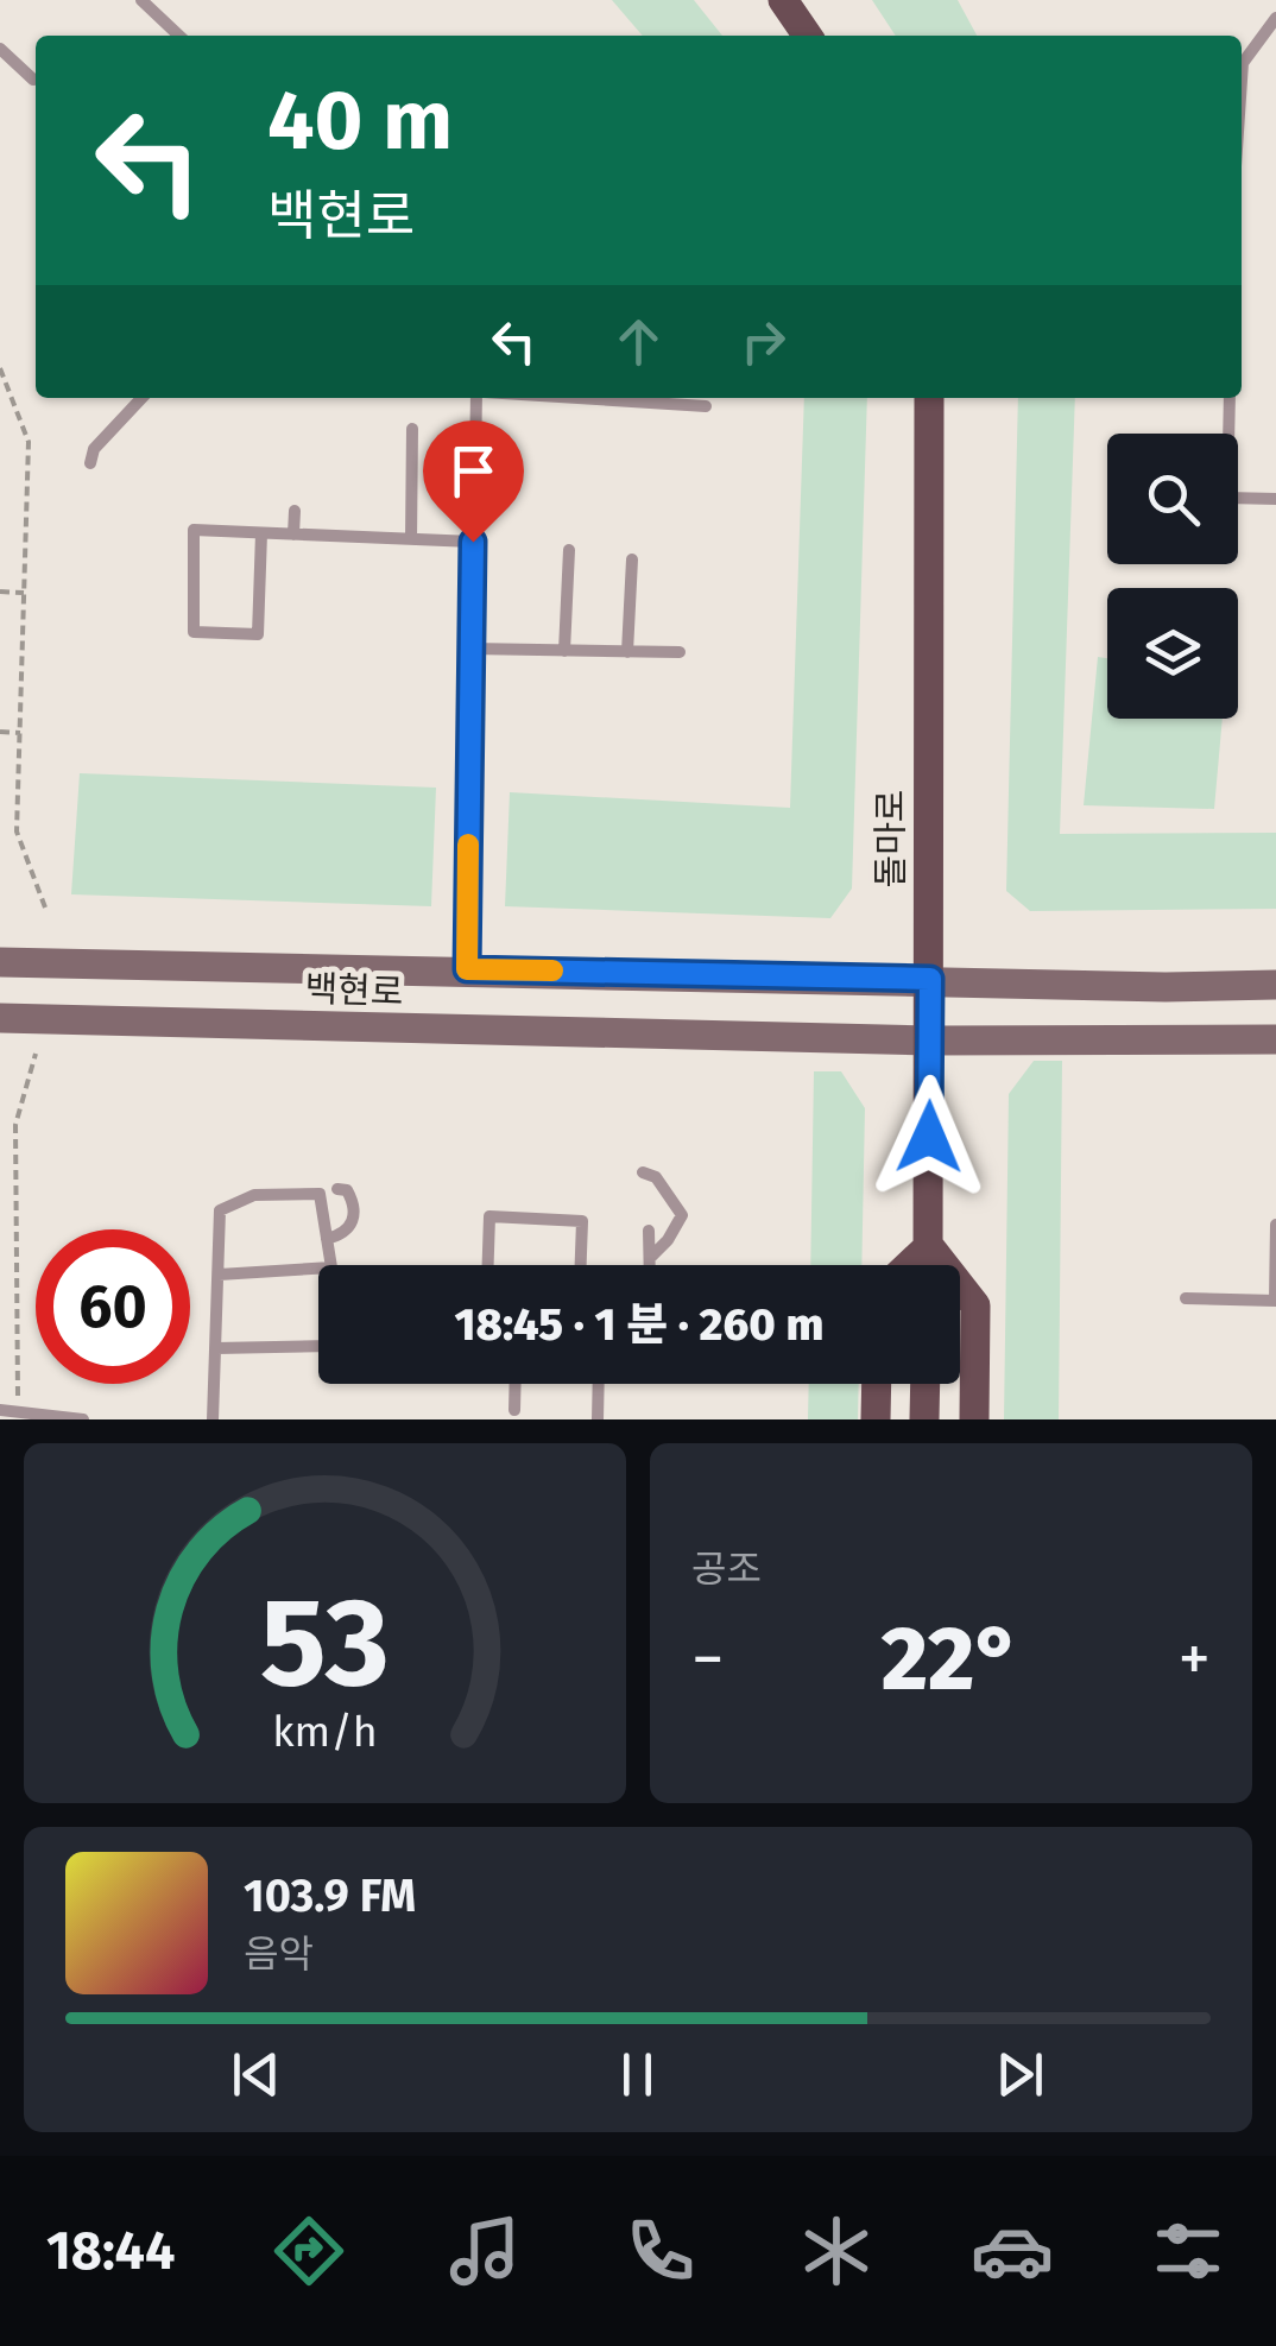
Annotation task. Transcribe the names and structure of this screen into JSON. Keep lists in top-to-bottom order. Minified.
{"streets":{"main road":["돌마로","백현로"]},"crossings":[["돌마로","백현로"]],"page":{"turn":["40 m","백현로"],"limit":"60","trip":"18:45 · 1 분 · 260 m","tile":"공조","heat":["−","22°","+"],"song":["103.9 FM","음악"],"tabs":"18:44","gauge":["53","km/h"]}}
